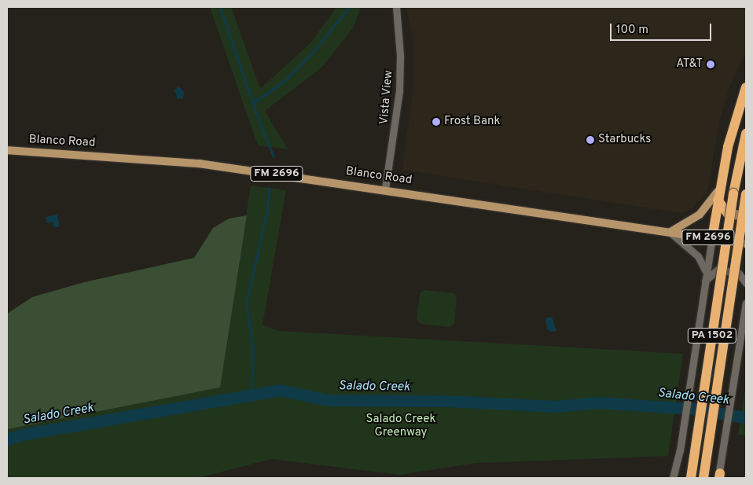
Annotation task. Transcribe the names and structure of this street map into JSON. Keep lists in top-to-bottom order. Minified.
{"streets":{"highway":["PA 1502"],"main road":["Blanco Road","FM 2696"],"street":["Vista View"]},"crossings":[["Vista View","Blanco Road"]],"water":["Salado Creek"],"parks":["Salado Creek Greenway"],"places":["AT&T","Frost Bank","Starbucks"],"scale_bar":"100 m"}
